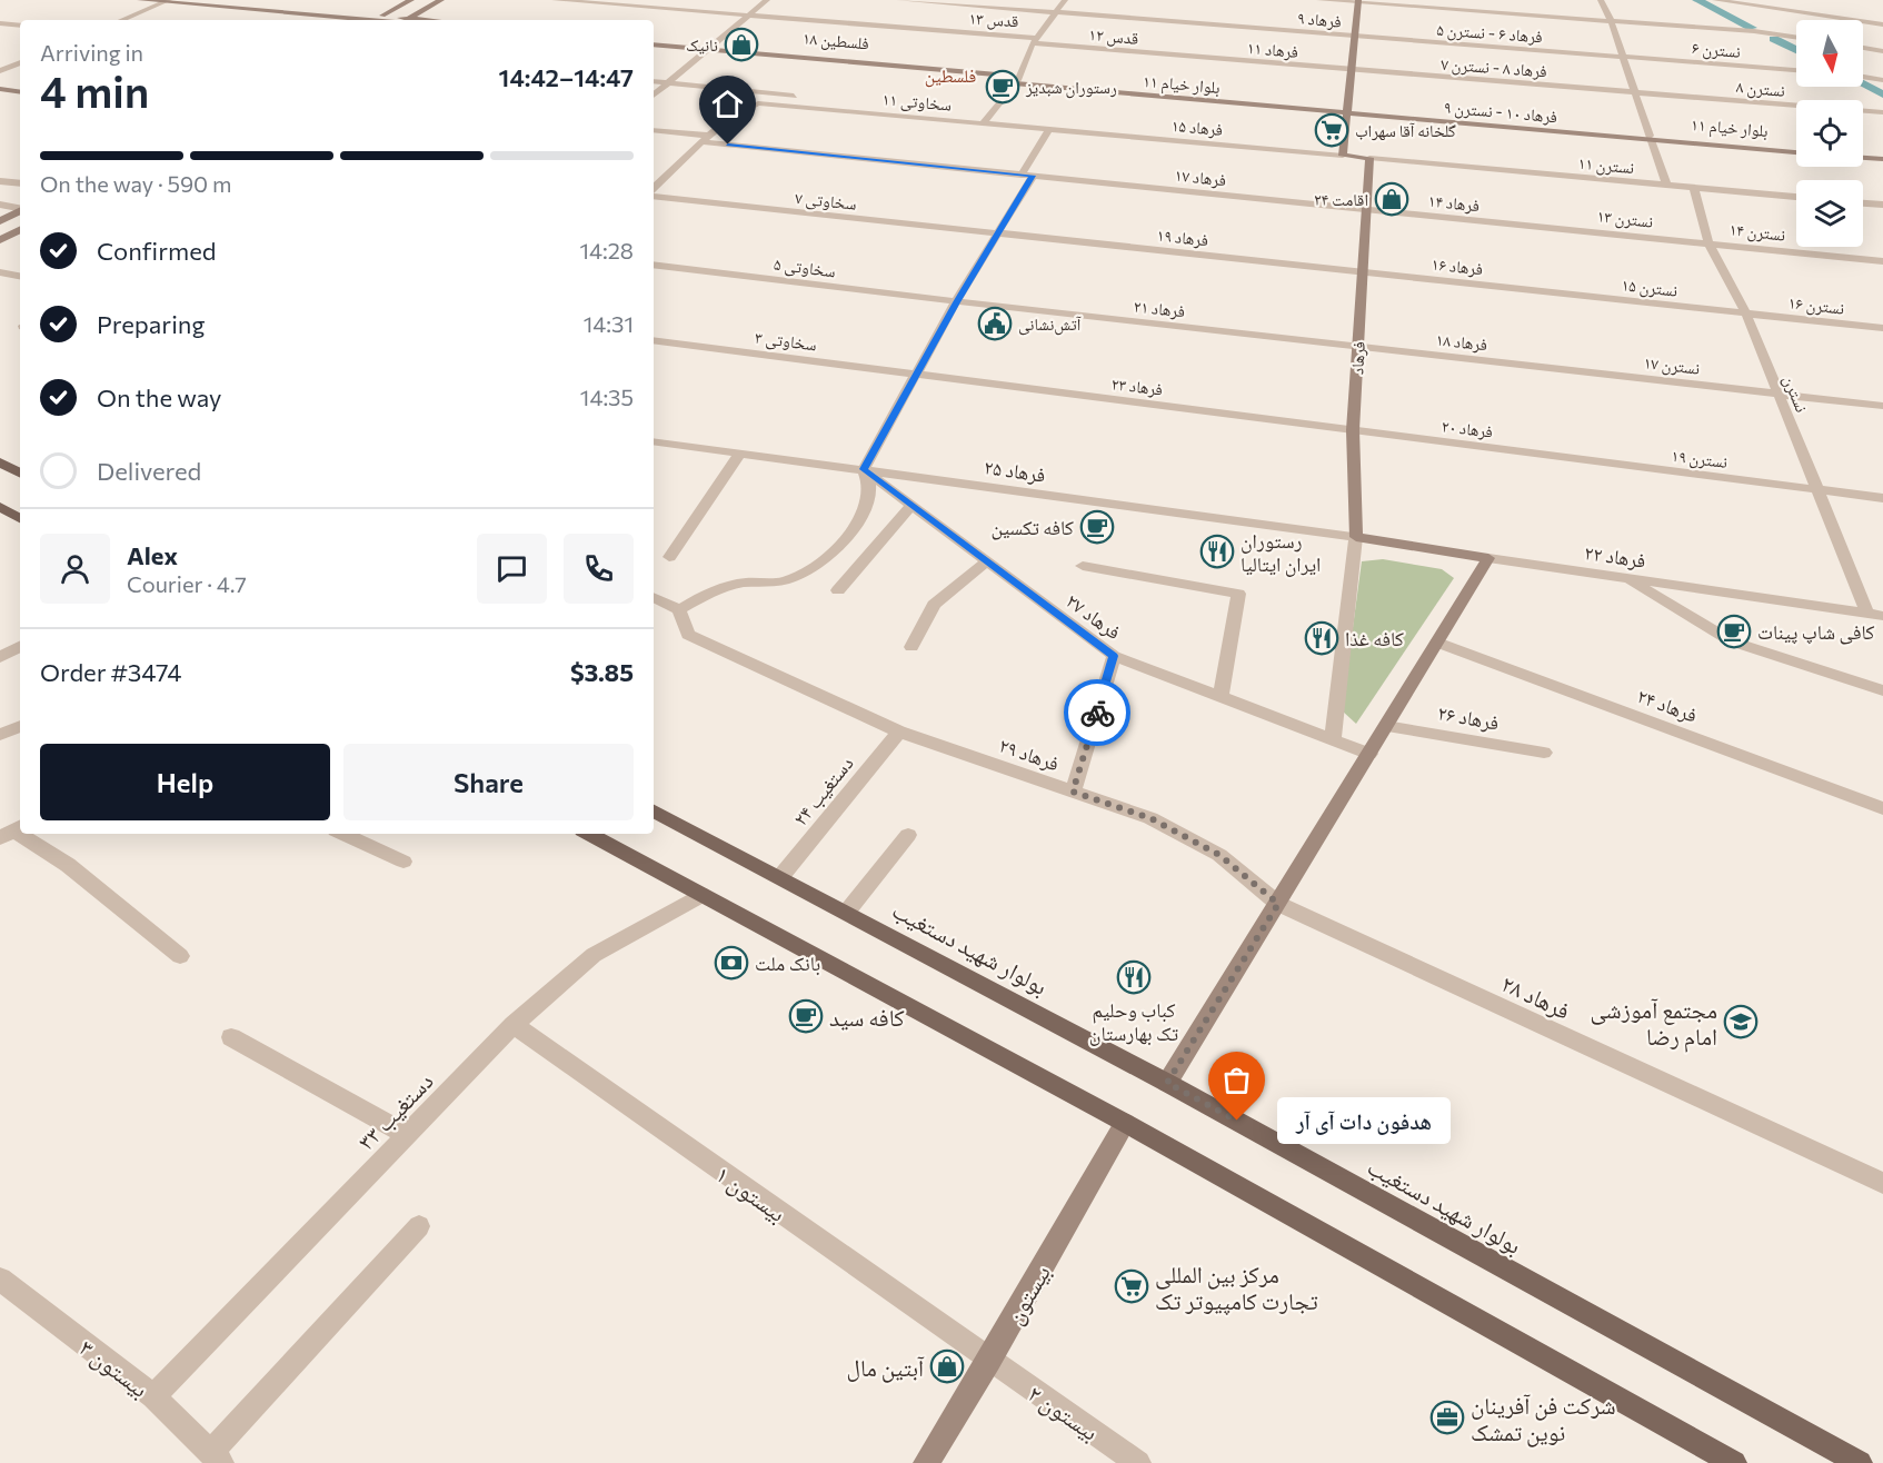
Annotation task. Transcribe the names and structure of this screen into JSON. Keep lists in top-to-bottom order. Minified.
{"streets":{"main road":["بولوار شهید دستغیب"],"street":["قدس ۱۳","فرهاد ۹","فرهاد ۶ - نسترن ۵","قدس ۱۲","فلسطین ۱۸","فرهاد ۱۱","نسترن ۶","فرهاد ۸ - نسترن ۷","بلوار خیام ۱۱","نسترن ۸","سخاوتی ۱۱","فرهاد ۱۰ - نسترن ۹","فرهاد ۱۵","نسترن ۱۱","فرهاد ۱۷","سخاوتی ۷","فرهاد ۱۴","نسترن ۱۳","نسترن ۱۴","فرهاد ۱۹","فرهاد ۱۶","سخاوتی ۵","نسترن ۱۵","نسترن ۱۶","فرهاد ۲۱","سخاوتی ۳","فرهاد ۱۸","فرهاد","نسترن ۱۷","فرهاد ۲۳","نسترن","فرهاد ۲۰","نسترن ۱۹","فرهاد ۲۵","فرهاد ۲۲","فرهاد ۲۷","فرهاد ۲۴","فرهاد ۲۶","فرهاد ۲۹","دستغیب ۲۴","فرهاد ۲۸","دستغیب ۳۳","بیستون ۱","بیستون","بیستون ۳","بیستون ۲"]},"crossings":[["قدس ۱۳","قدس ۱۲"],["فرهاد ۹","فرهاد ۶ - نسترن ۵"],["فرهاد ۶ - نسترن ۵","نسترن ۶"],["قدس ۱۲","فرهاد ۱۱"],["فلسطین ۱۸","بلوار خیام ۱۱"],["فرهاد ۱۱","فرهاد ۸ - نسترن ۷"],["فرهاد ۸ - نسترن ۷","نسترن ۸"],["بلوار خیام ۱۱","فرهاد ۱۰ - نسترن ۹"],["سخاوتی ۱۱","فرهاد ۱۵"],["سخاوتی ۱۱","فرهاد ۱۷"],["نسترن ۱۱","فرهاد"],["نسترن ۱۱","نسترن"],["فرهاد ۱۷","فرهاد ۱۴"],["فرهاد ۱۷","فرهاد"],["سخاوتی ۷","فرهاد ۱۹"],["فرهاد ۱۴","نسترن ۱۳"],["فرهاد ۱۴","فرهاد"],["نسترن ۱۳","نسترن ۱۴"],["نسترن ۱۳","نسترن"],["نسترن ۱۴","نسترن"],["فرهاد ۱۹","فرهاد ۱۶"],["فرهاد ۱۹","فرهاد"],["فرهاد ۱۶","نسترن ۱۵"],["فرهاد ۱۶","فرهاد"],["سخاوتی ۵","فرهاد ۲۱"],["نسترن ۱۵","نسترن ۱۶"],["نسترن ۱۵","نسترن"],["نسترن ۱۶","نسترن"],["فرهاد ۲۱","فرهاد ۱۸"],["فرهاد ۲۱","فرهاد"],["سخاوتی ۳","فرهاد ۲۳"],["فرهاد ۱۸","فرهاد"],["فرهاد ۱۸","نسترن ۱۷"],["فرهاد","فرهاد ۲۳"],["فرهاد","فرهاد ۲۰"],["فرهاد","فرهاد ۲۵"],["فرهاد","فرهاد ۲۲"],["فرهاد","فرهاد ۲۷"],["نسترن ۱۷","نسترن"],["فرهاد ۲۳","فرهاد ۲۰"],["نسترن","نسترن ۱۹"],["نسترن","فرهاد ۲۲"],["فرهاد ۲۰","نسترن ۱۹"],["فرهاد ۲۵","فرهاد ۲۲"],["فرهاد ۲۵","فرهاد ۲۷"],["فرهاد ۲۹","دستغیب ۲۴"],["فرهاد ۲۹","فرهاد ۲۸"],["دستغیب ۲۴","بولوار شهید دستغیب"],["دستغیب ۳۳","بیستون ۱"],["دستغیب ۳۳","بیستون ۳"],["بیستون ۱","بیستون"],["بیستون ۱","بیستون ۲"],["بیستون","بیستون ۲"]],"districts":["فلسطین"],"places":{"shop":["نانیک","اقامت ۲۴","آبتین مال"],"cafe":["رستوران شبدیز","کافه تکسین","کافی شاپ پینات","کافه سید"],"supermarket":["گلخانه آقا سهراب","مرکز بین المللی تجارت کامپیوتر تک"],"public building":["آتش‌نشانی"],"restaurant":["رستوران ایران ایتالیا","کافه غذا","کباب وحلیم تک بهارستان"],"bank":["بانک ملت"],"school or university":["مجتمع آموزشی امام رضا"],"other":["هدفون دات آی آر"],"office":["شرکت فن آفرینان نوین تمشک"]},"north":"bottom","page":{"heading":["4 min","Arriving in","14:42–14:47"],"panel":["Alex","Courier · 4.7","Order #3474","$3.85"],"bar":"On the way · 590 m","list":[["Confirmed","14:28"],["Preparing","14:31"],["On the way","14:35"],"Delivered"],"buttons":["Help","Share"],"bubble":"هدفون دات آی آر"}}
